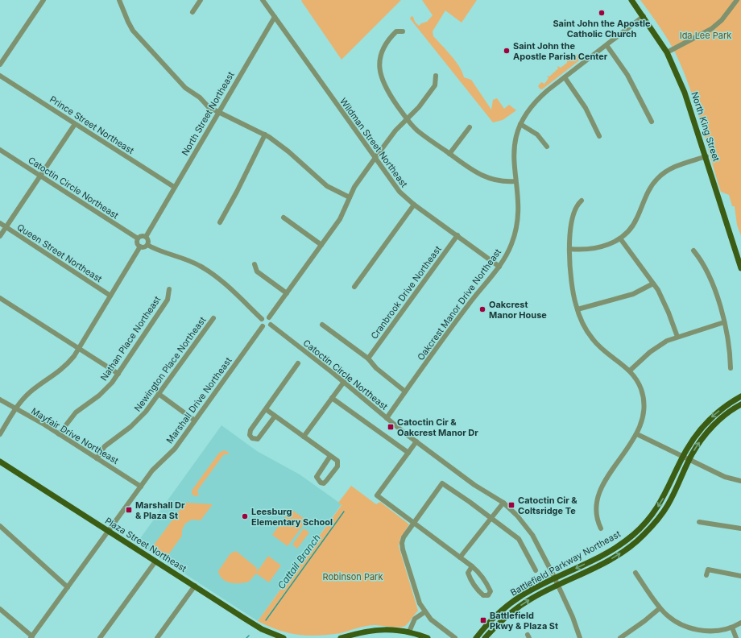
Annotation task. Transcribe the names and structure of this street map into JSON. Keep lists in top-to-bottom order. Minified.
{"streets":{"main road":["North King Street","Plaza Street Northeast","Battlefield Parkway Northeast"],"street":["North Street Northeast","Prince Street Northeast","Wildman Street Northeast","Catoctin Circle Northeast","Queen Street Northeast","Cranbrook Drive Northeast","Oakcrest Manor Drive Northeast","Nathan Place Northeast","Newington Place Northeast","Marshall Drive Northeast","Mayfair Drive Northeast"]},"crossings":[["North Street Northeast","Prince Street Northeast"],["North Street Northeast","Wildman Street Northeast"],["North Street Northeast","Catoctin Circle Northeast"],["North King Street","Oakcrest Manor Drive Northeast"],["Wildman Street Northeast","Cranbrook Drive Northeast"],["Wildman Street Northeast","Oakcrest Manor Drive Northeast"],["Catoctin Circle Northeast","Oakcrest Manor Drive Northeast"],["Catoctin Circle Northeast","Marshall Drive Northeast"],["Catoctin Circle Northeast","Battlefield Parkway Northeast"],["Nathan Place Northeast","Mayfair Drive Northeast"],["Newington Place Northeast","Mayfair Drive Northeast"],["Marshall Drive Northeast","Mayfair Drive Northeast"],["Marshall Drive Northeast","Plaza Street Northeast"]],"water":["Cattail Branch"],"parks":["Ida Lee Park","Robinson Park"],"places":{"other":["Saint John the Apostle Catholic Church","Saint John the Apostle Parish Center","Oakcrest Manor House","Leesburg Elementary School"],"transit":["Catoctin Cir & Oakcrest Manor Dr","Catoctin Cir & Coltsridge Te","Marshall Dr & Plaza St","Battlefield Pkwy & Plaza St"]}}
